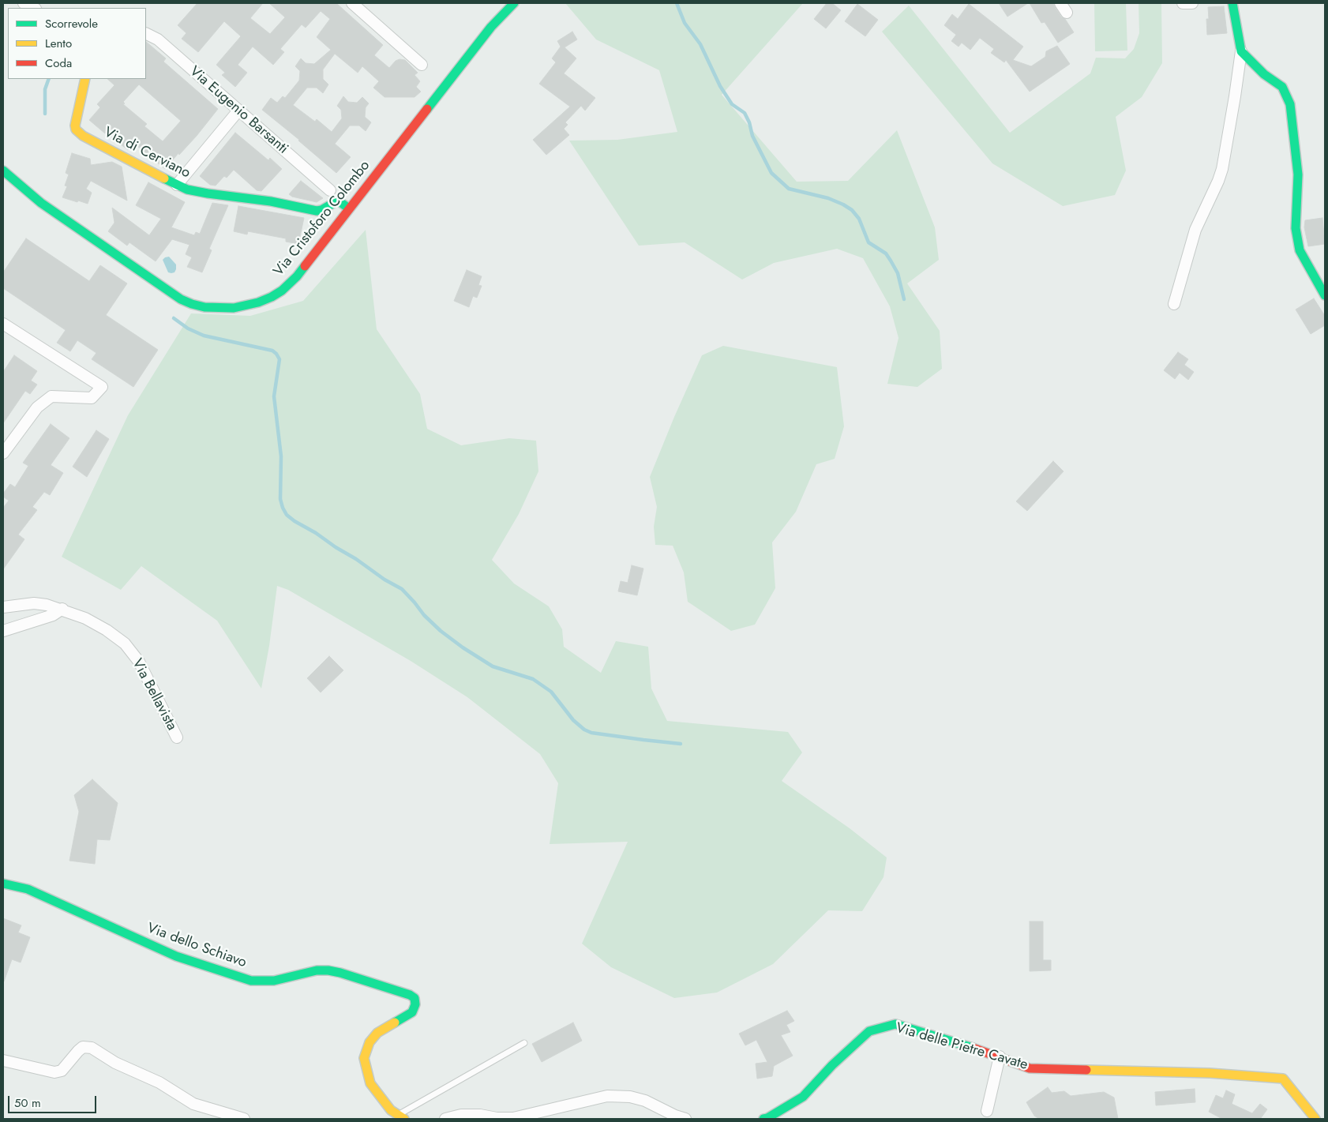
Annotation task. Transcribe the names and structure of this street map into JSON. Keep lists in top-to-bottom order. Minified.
{"streets":{"street":["Via Eugenio Barsanti","Via di Cerviano","Via Cristoforo Colombo","Via Bellavista","Via dello Schiavo","Via delle Pietre Cavate"]},"crossings":[["Via di Cerviano","Via Cristoforo Colombo"]],"legend":["Scorrevole","Lento","Coda"],"scale_bar":"50 m"}
